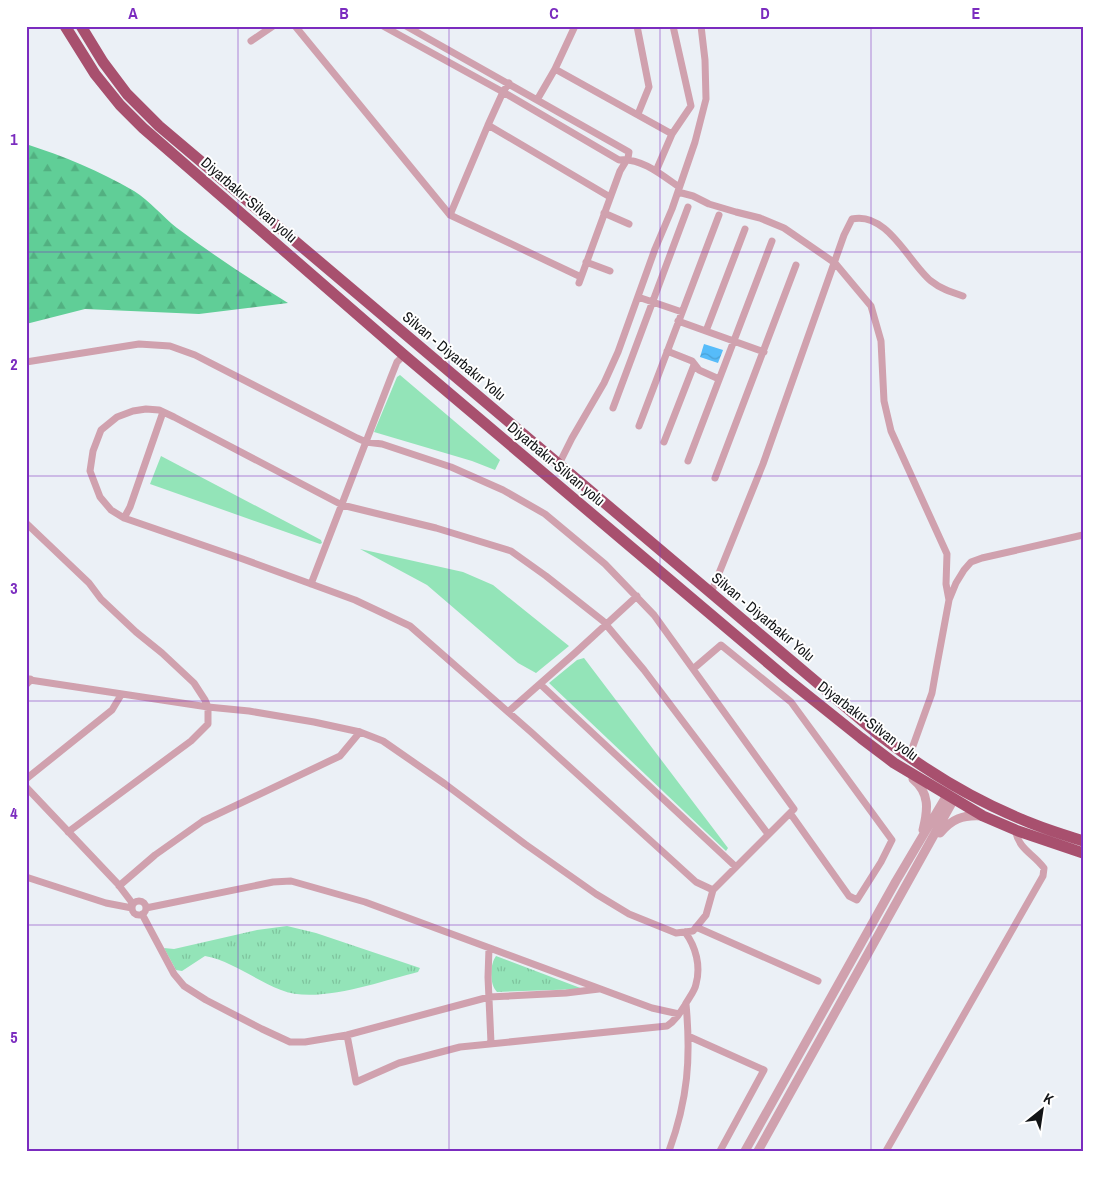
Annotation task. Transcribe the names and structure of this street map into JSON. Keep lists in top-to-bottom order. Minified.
{"streets":{"highway":["Diyarbakır-Silvan yolu","Silvan - Diyarbakır Yolu"]},"north":"top right","grid":{"columns":["A","B","C","D","E"],"rows":["1","2","3","4","5"]}}
